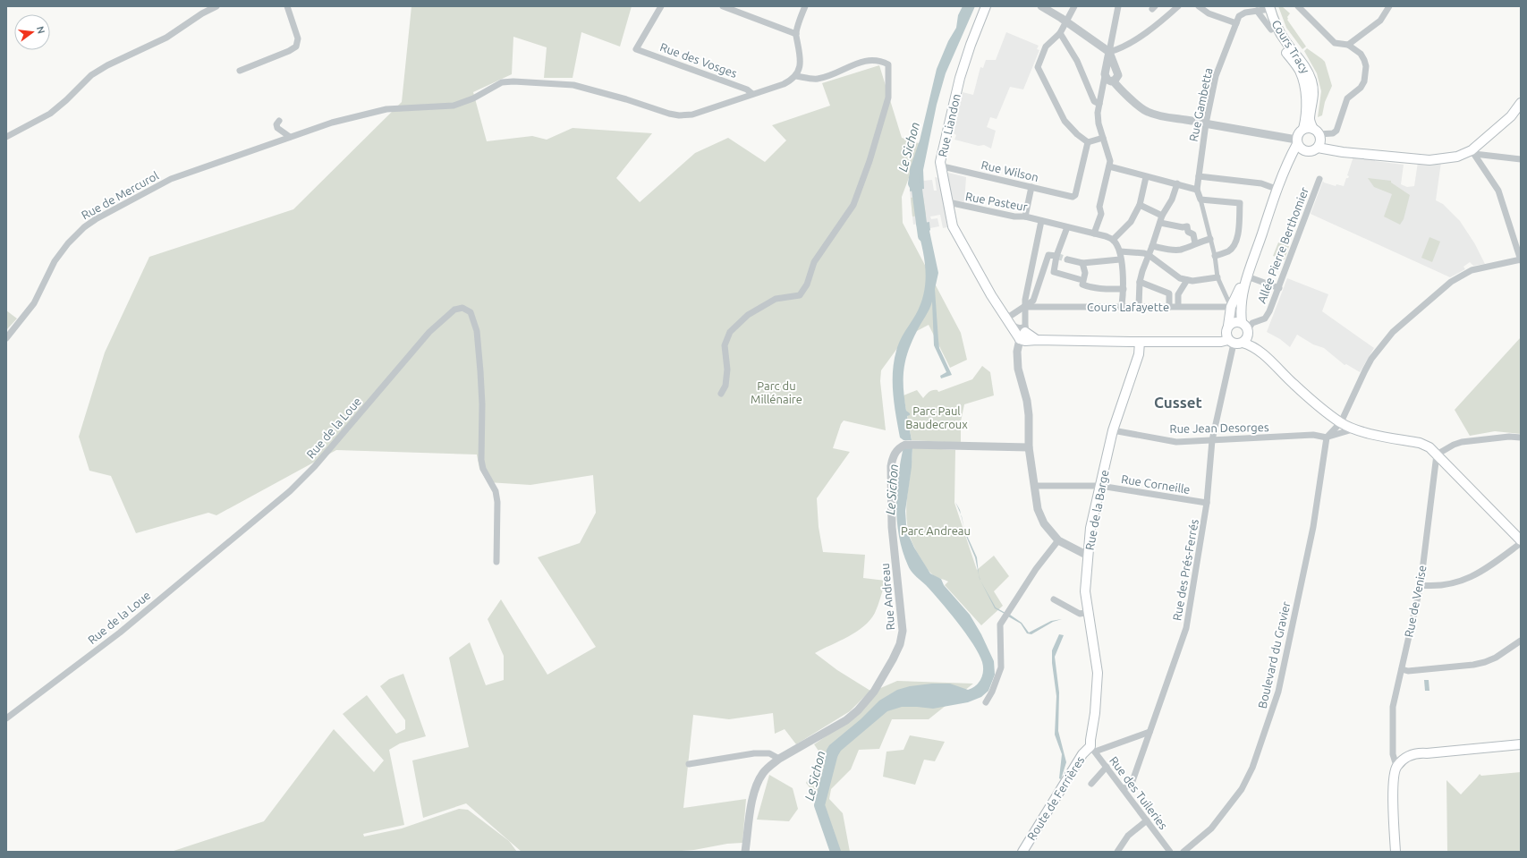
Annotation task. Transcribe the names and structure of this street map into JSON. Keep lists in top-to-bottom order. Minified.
{"streets":{"main road":["Cours Tracy","Rue Liandon","Rue de la Barge","Rue de Venise","Route de Ferrières"],"street":["Rue des Vosges","Rue Gambetta","Rue Wilson","Rue de Mercurol","Rue Pasteur","Allée Pierre Berthomier","Cours Lafayette","Rue de la Loue","Rue Jean Desorges","Rue Corneille","Rue des Prés-Ferrés","Rue Andreau","Boulevard du Gravier","Rue des Tuileries"]},"crossings":[["Cours Tracy","Rue Gambetta"],["Rue des Vosges","Rue de Mercurol"],["Rue Liandon","Rue Wilson"],["Rue Liandon","Rue Pasteur"],["Allée Pierre Berthomier","Rue des Prés-Ferrés"],["Rue Jean Desorges","Rue de la Barge"],["Rue Jean Desorges","Rue des Prés-Ferrés"],["Rue Jean Desorges","Boulevard du Gravier"],["Rue Corneille","Rue de la Barge"],["Rue Corneille","Rue des Prés-Ferrés"],["Rue de la Barge","Rue des Tuileries"],["Rue de la Barge","Route de Ferrières"],["Rue des Prés-Ferrés","Rue des Tuileries"],["Rue des Tuileries","Route de Ferrières"]],"districts":["Cusset"],"water":["Le Sichon"],"parks":["Parc du Millénaire","Parc Paul Baudecroux","Parc Andreau"],"north":"right"}
